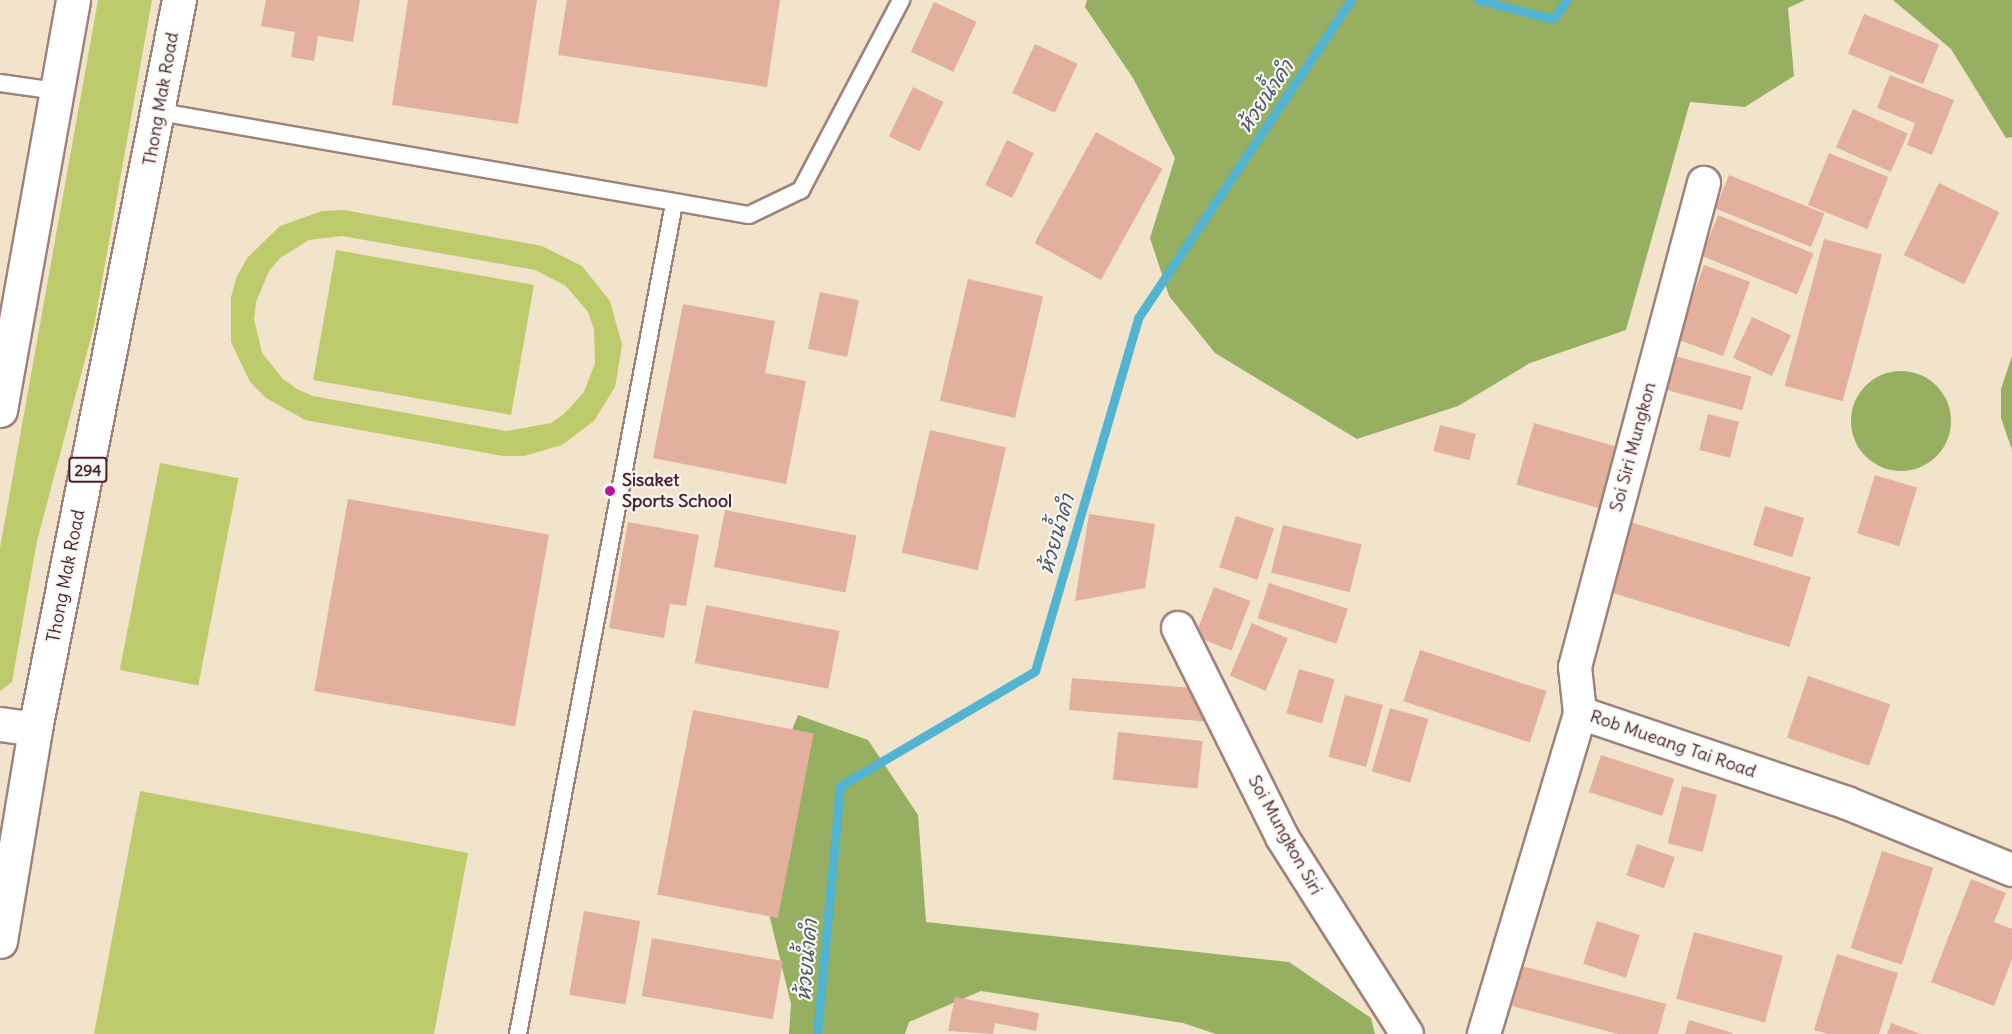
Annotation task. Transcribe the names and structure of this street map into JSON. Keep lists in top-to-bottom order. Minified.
{"streets":{"main road":["Thong Mak Road","294"],"street":["Soi Siri Mungkon","Rob Mueang Tai Road","Soi Mungkon Siri"]},"crossings":[["Soi Siri Mungkon","Rob Mueang Tai Road"]],"water":["ห้วยน้ำคำ"],"places":["Sisaket Sports School"]}
